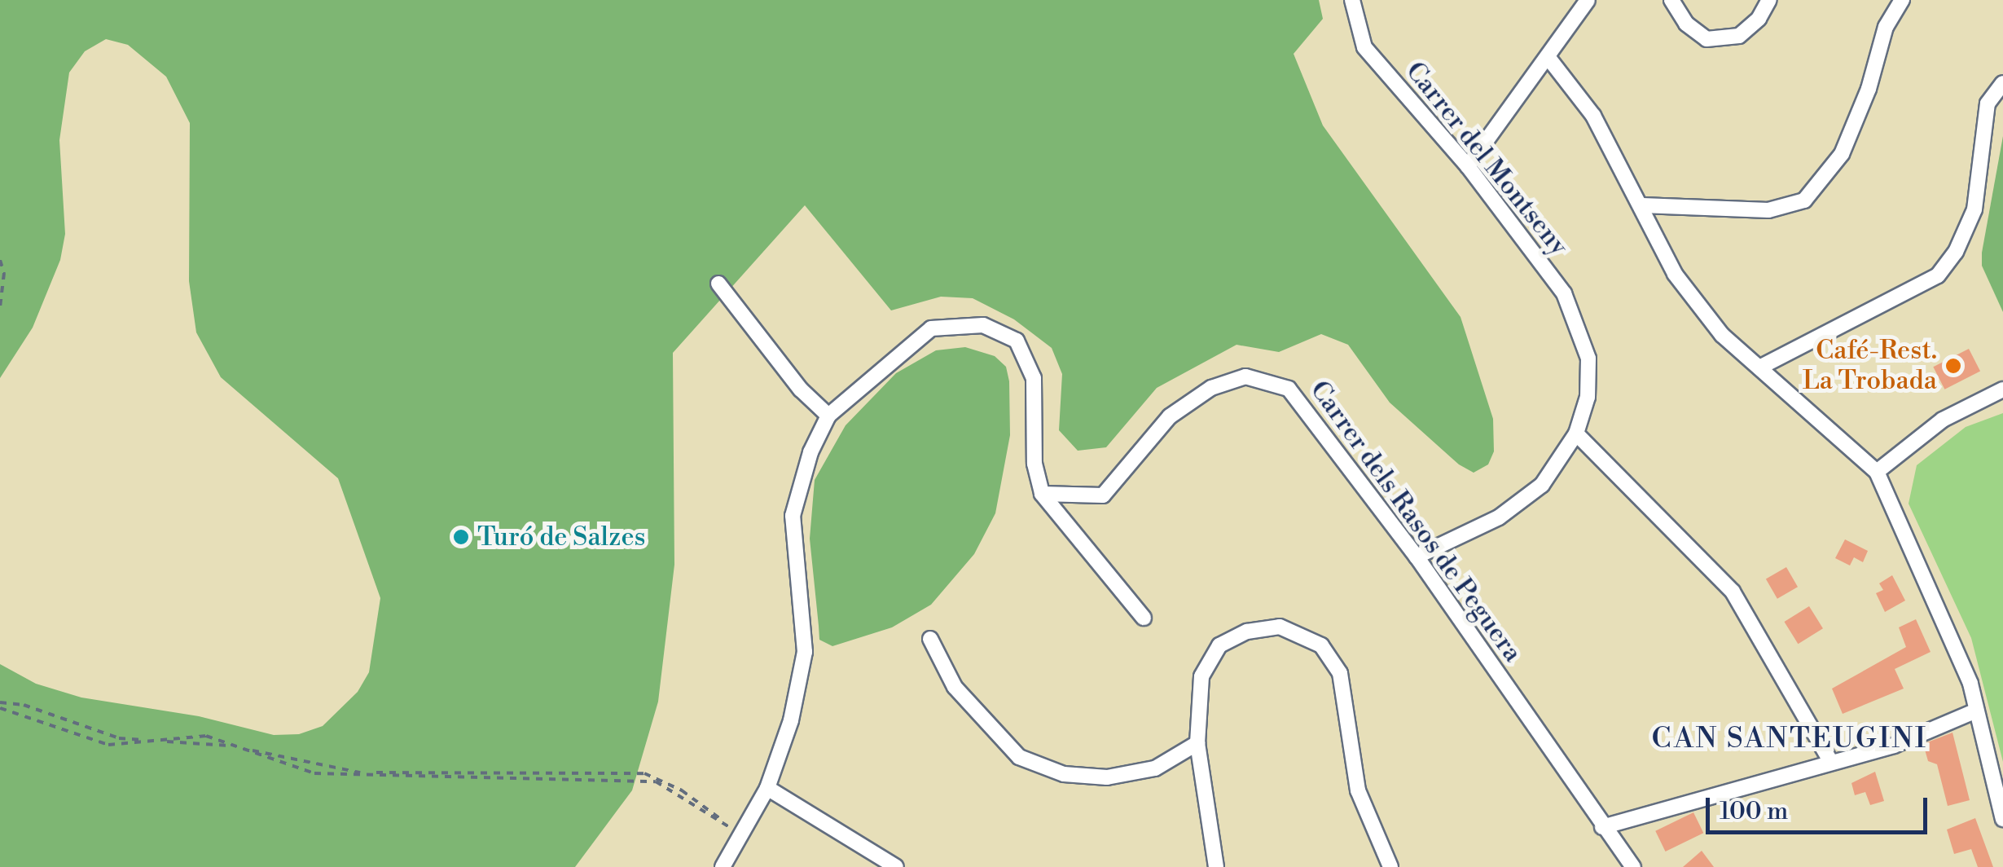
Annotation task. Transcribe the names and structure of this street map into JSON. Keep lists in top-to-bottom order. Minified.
{"streets":{"street":["Carrer del Montseny","Carrer dels Rasos de Peguera"]},"crossings":[["Carrer del Montseny","Carrer dels Rasos de Peguera"]],"districts":["CAN SANTEUGINI"],"places":["Café-Rest. La Trobada","Turó de Salzes"],"scale_bar":"100 m"}
